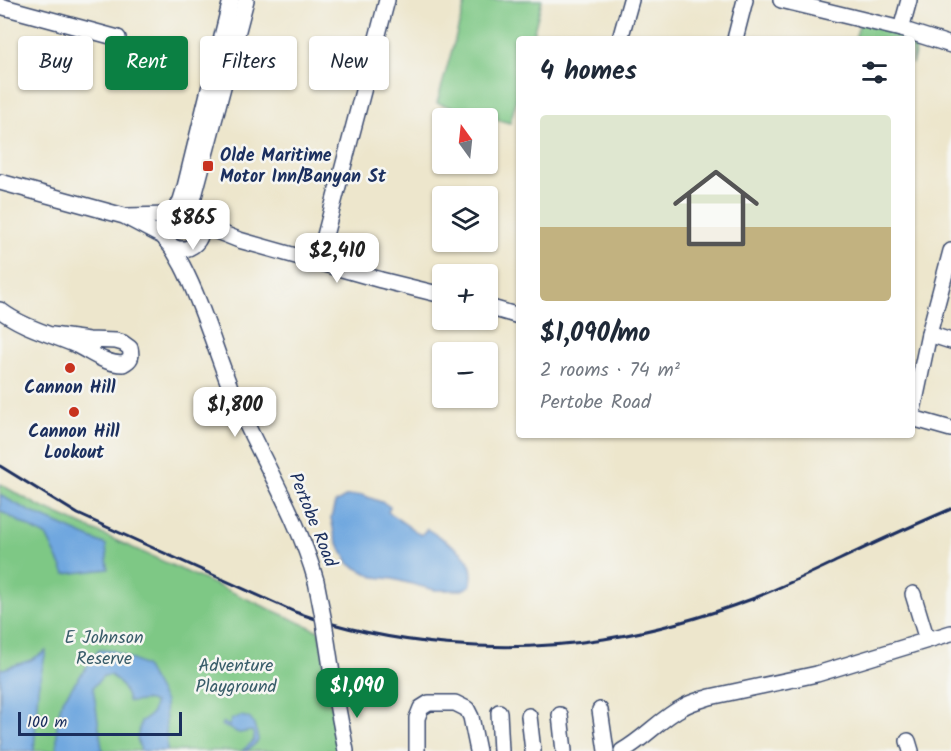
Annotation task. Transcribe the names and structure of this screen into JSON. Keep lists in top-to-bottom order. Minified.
{"streets":{"street":["Pertobe Road"]},"parks":["E Johnson Reserve","Adventure Playground"],"places":{"transit":["Olde Maritime Motor Inn/Banyan St"],"other":["Cannon Hill","Cannon Hill Lookout"]},"scale_bar":"100 m","north":"top","page":{"chip":["Buy","Rent","Filters","New"],"heading":"4 homes","map_buttons":["+","−"],"list":[{"name":"$1,090/mo","note":"2 rooms · 74 m² · Pertobe Road"}],"price":["$865","$2,410","$1,800","$1,090"],"scale":"100 m"}}
